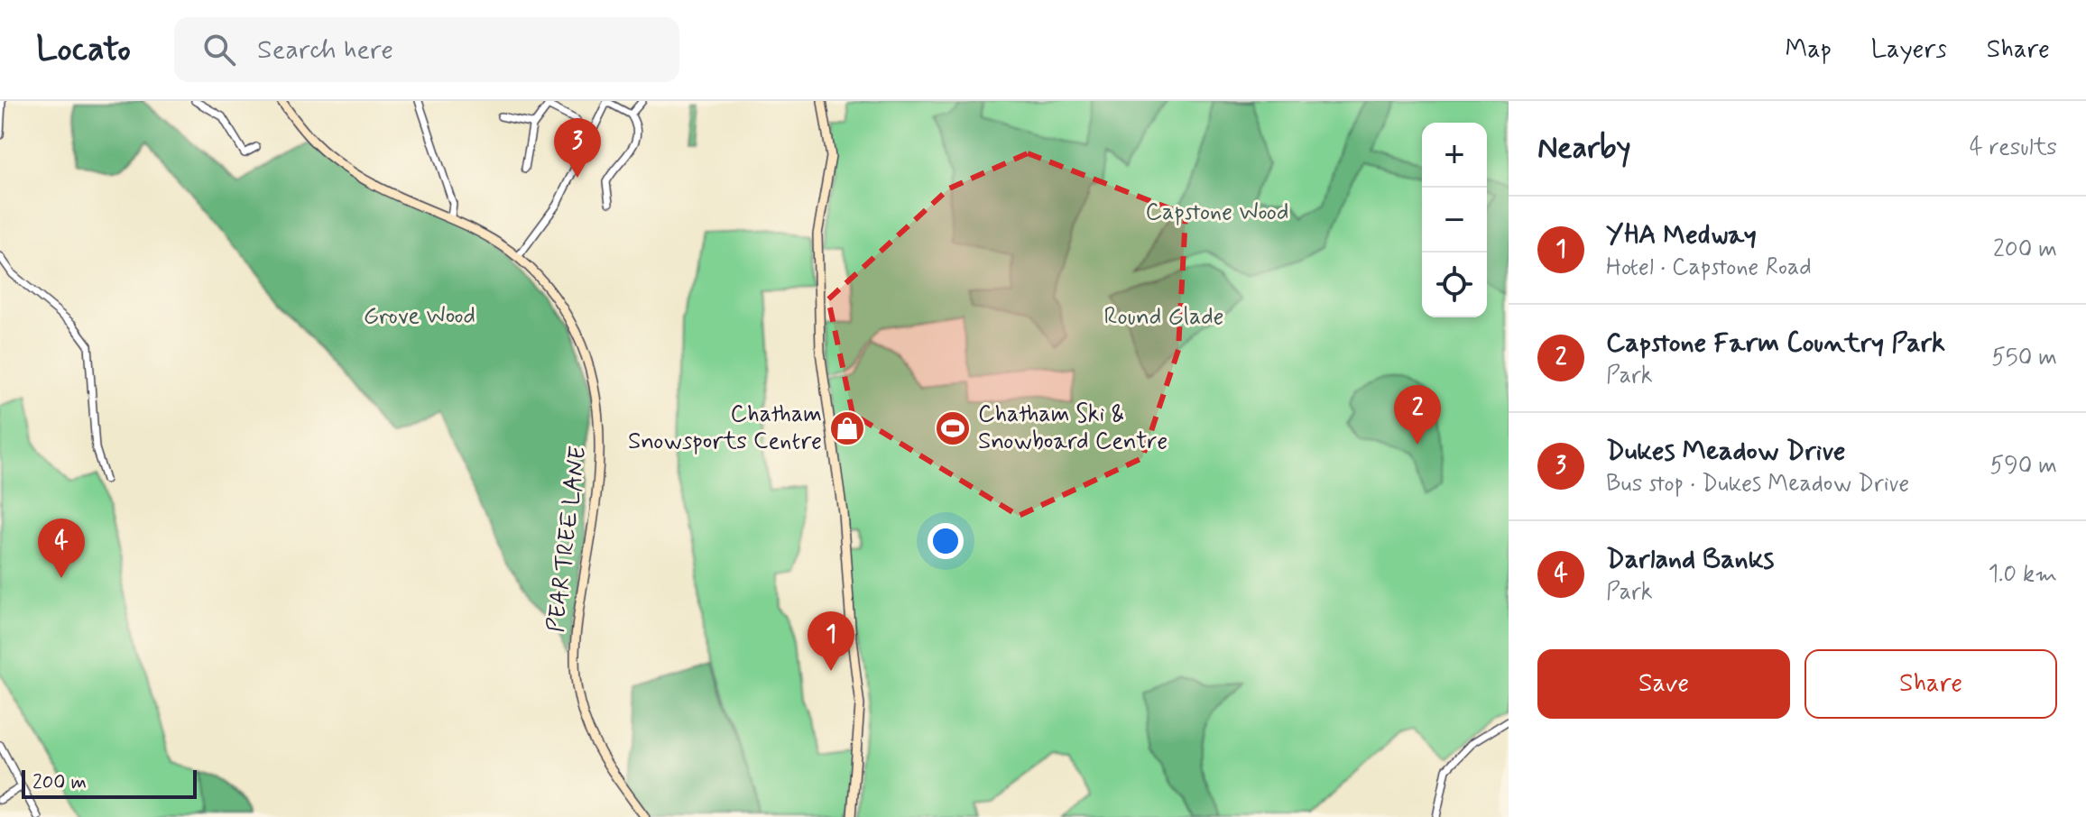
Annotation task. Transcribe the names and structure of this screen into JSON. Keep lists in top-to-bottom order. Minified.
{"streets":{"street":["PEAR TREE LANE"]},"parks":["Capstone Wood","Grove Wood","Round Glade"],"places":{"shop":["Chatham Snowsports Centre"],"sports":["Chatham Ski & Snowboard Centre"]},"scale_bar":"200 m","page":{"header":"Locato","search":"Search here","nav":["Map","Layers","Share"],"heading":["Nearby","4 results"],"pins":["3","2","4","1"],"map_buttons":["+","−"],"list":[{"mark":"1","name":"YHA Medway","note":"Hotel · Capstone Road","value":"200 m"},{"mark":"2","name":"Capstone Farm Country Park","note":"Park","value":"550 m"},{"mark":"3","name":"Dukes Meadow Drive","note":"Bus stop · Dukes Meadow Drive","value":"590 m"},{"mark":"4","name":"Darland Banks","note":"Park","value":"1.0 km"}],"buttons":["Save","Share"],"scale":"200 m"}}
